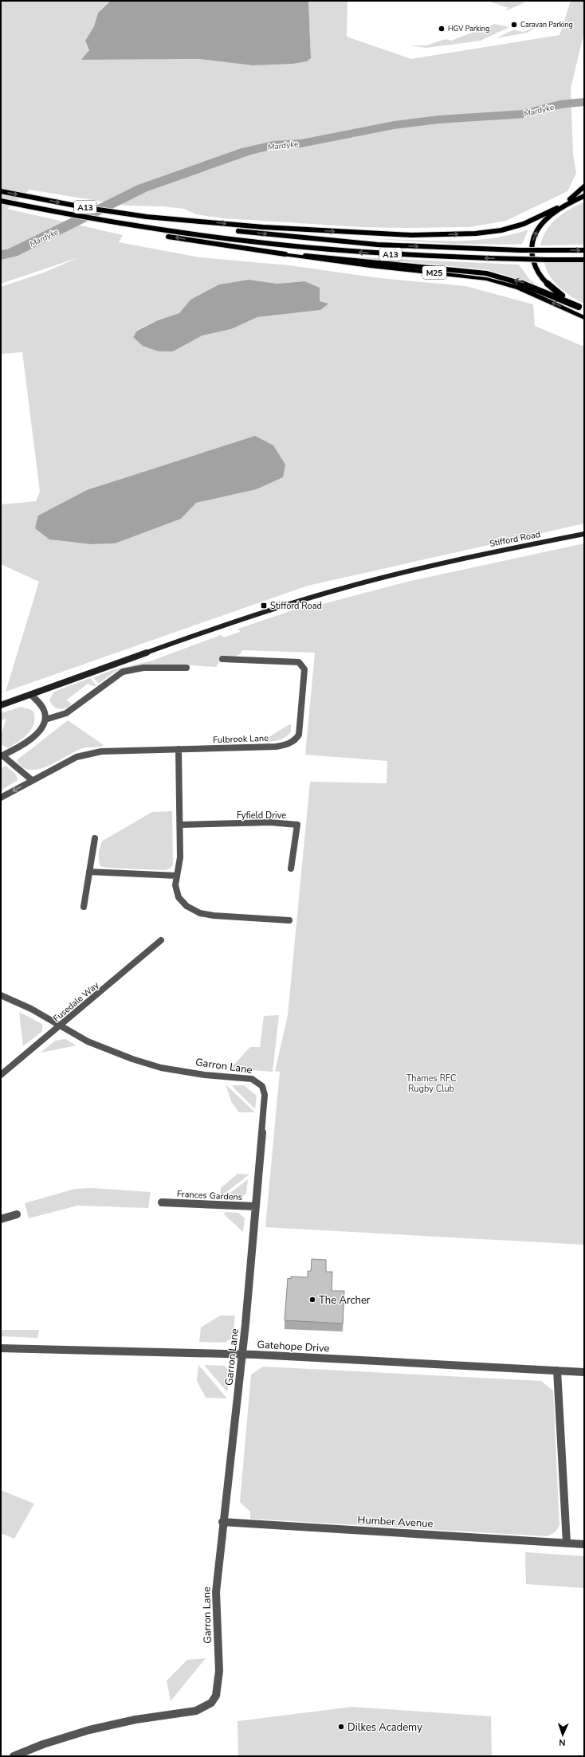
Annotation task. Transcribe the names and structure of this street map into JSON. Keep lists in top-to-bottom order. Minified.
{"streets":{"highway":["A13","M25"],"main road":["Stifford Road"],"street":["Fulbrook Lane","Fyfield Drive","Fusedale Way","Garron Lane","Frances Gardens","Gatehope Drive","Humber Avenue"]},"crossings":[["Fusedale Way","Garron Lane"],["Garron Lane","Frances Gardens"],["Garron Lane","Gatehope Drive"],["Garron Lane","Humber Avenue"]],"water":["Mardyke"],"parks":["Thames RFC Rugby Club"],"places":{"other":["Caravan Parking","HGV Parking","The Archer","Dilkes Academy"],"transit":["Stifford Road"]},"north":"bottom"}
